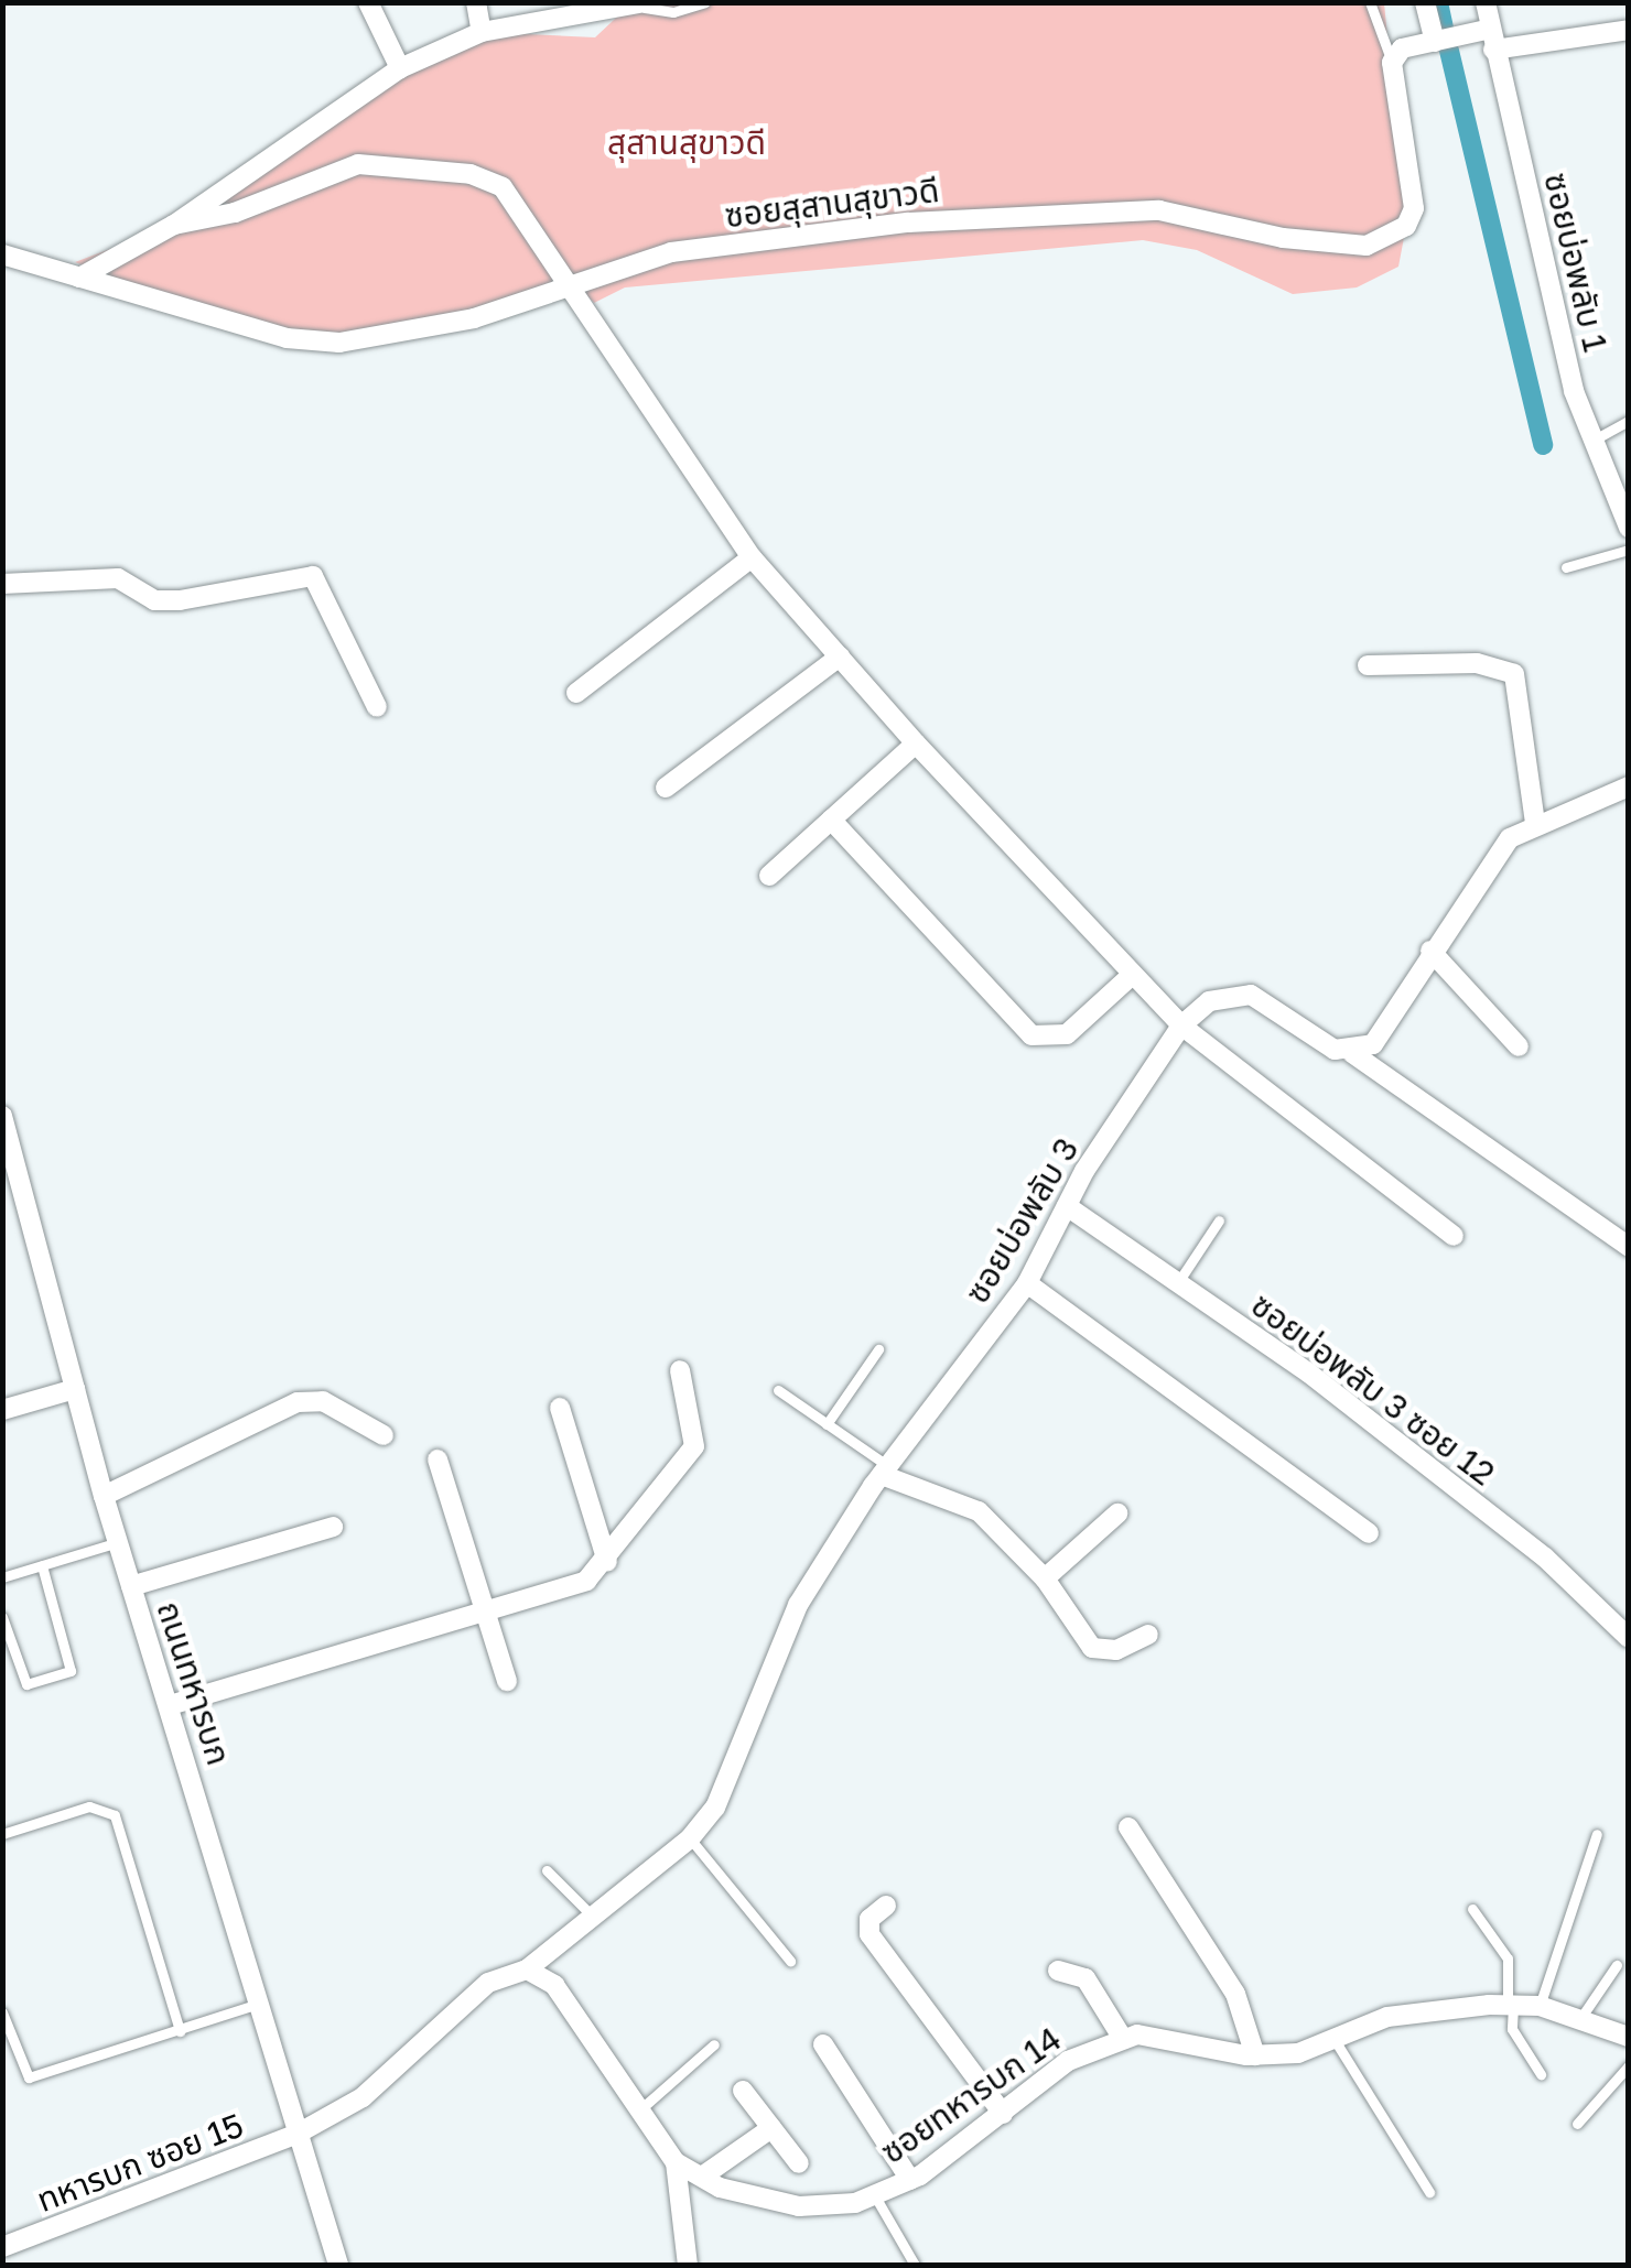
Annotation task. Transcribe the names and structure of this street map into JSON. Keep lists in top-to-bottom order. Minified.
{"streets":{"street":["ซอยสุสานสุขาวดี","ซอยบ่อพลับ 1","ซอยบ่อพลับ 3","ซอยบ่อพลับ 3 ซอย 12","ถนนทหารบก","ซอยทหารบก 14","ทหารบก ซอย 15"]},"crossings":[["ซอยบ่อพลับ 3","ซอยบ่อพลับ 3 ซอย 12"],["ซอยบ่อพลับ 3","ซอยทหารบก 14"],["ถนนทหารบก","ทหารบก ซอย 15"]],"parks":["สุสานสุขาวดี"]}
